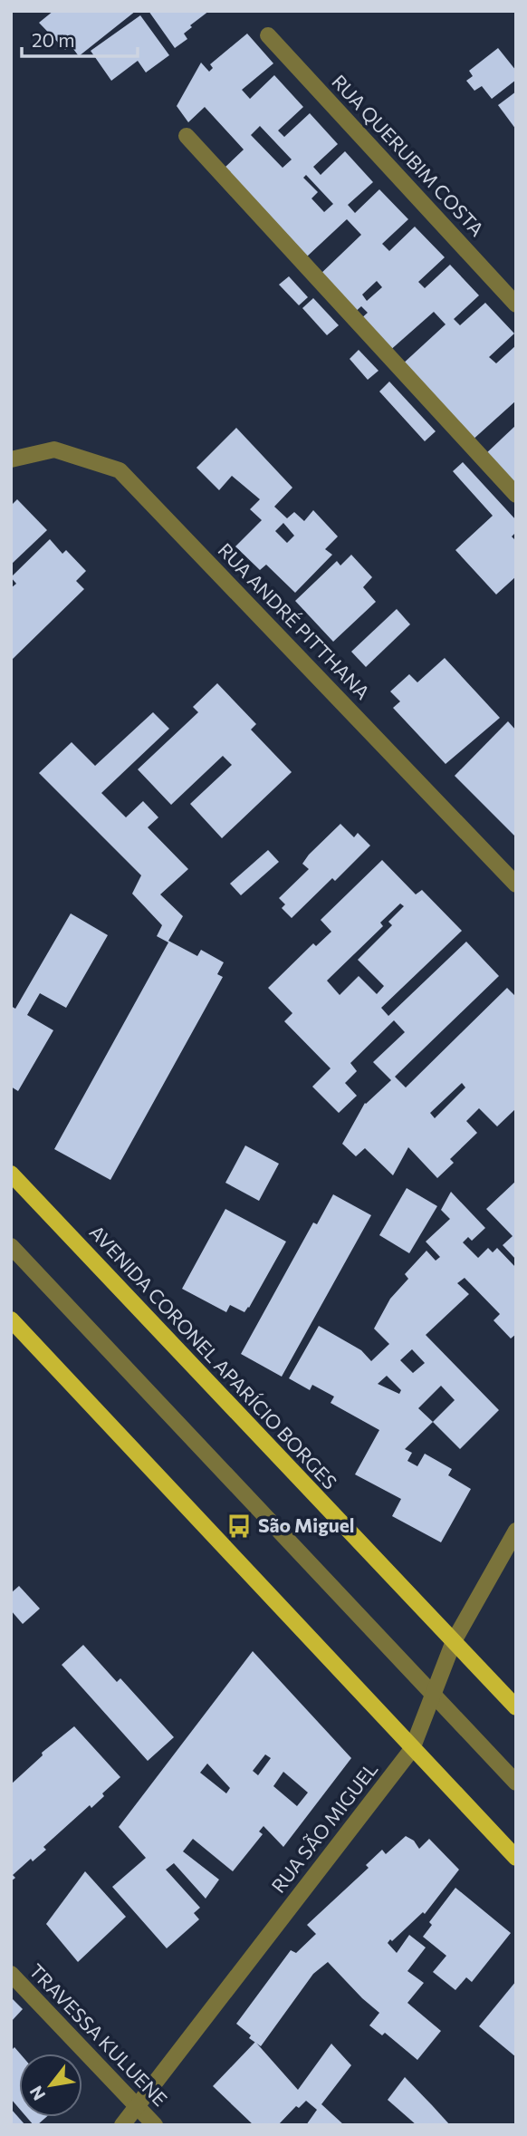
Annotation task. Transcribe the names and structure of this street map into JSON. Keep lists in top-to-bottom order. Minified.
{"streets":{"main road":["AVENIDA CORONEL APARÍCIO BORGES"],"street":["RUA QUERUBIM COSTA","RUA ANDRÉ PITTHANA","RUA SÃO MIGUEL","TRAVESSA KULUENE"]},"crossings":[["AVENIDA CORONEL APARÍCIO BORGES","RUA SÃO MIGUEL"],["RUA SÃO MIGUEL","TRAVESSA KULUENE"]],"places":{"bus stop":["São Miguel"]},"scale_bar":"20 m","north":"bottom left"}
